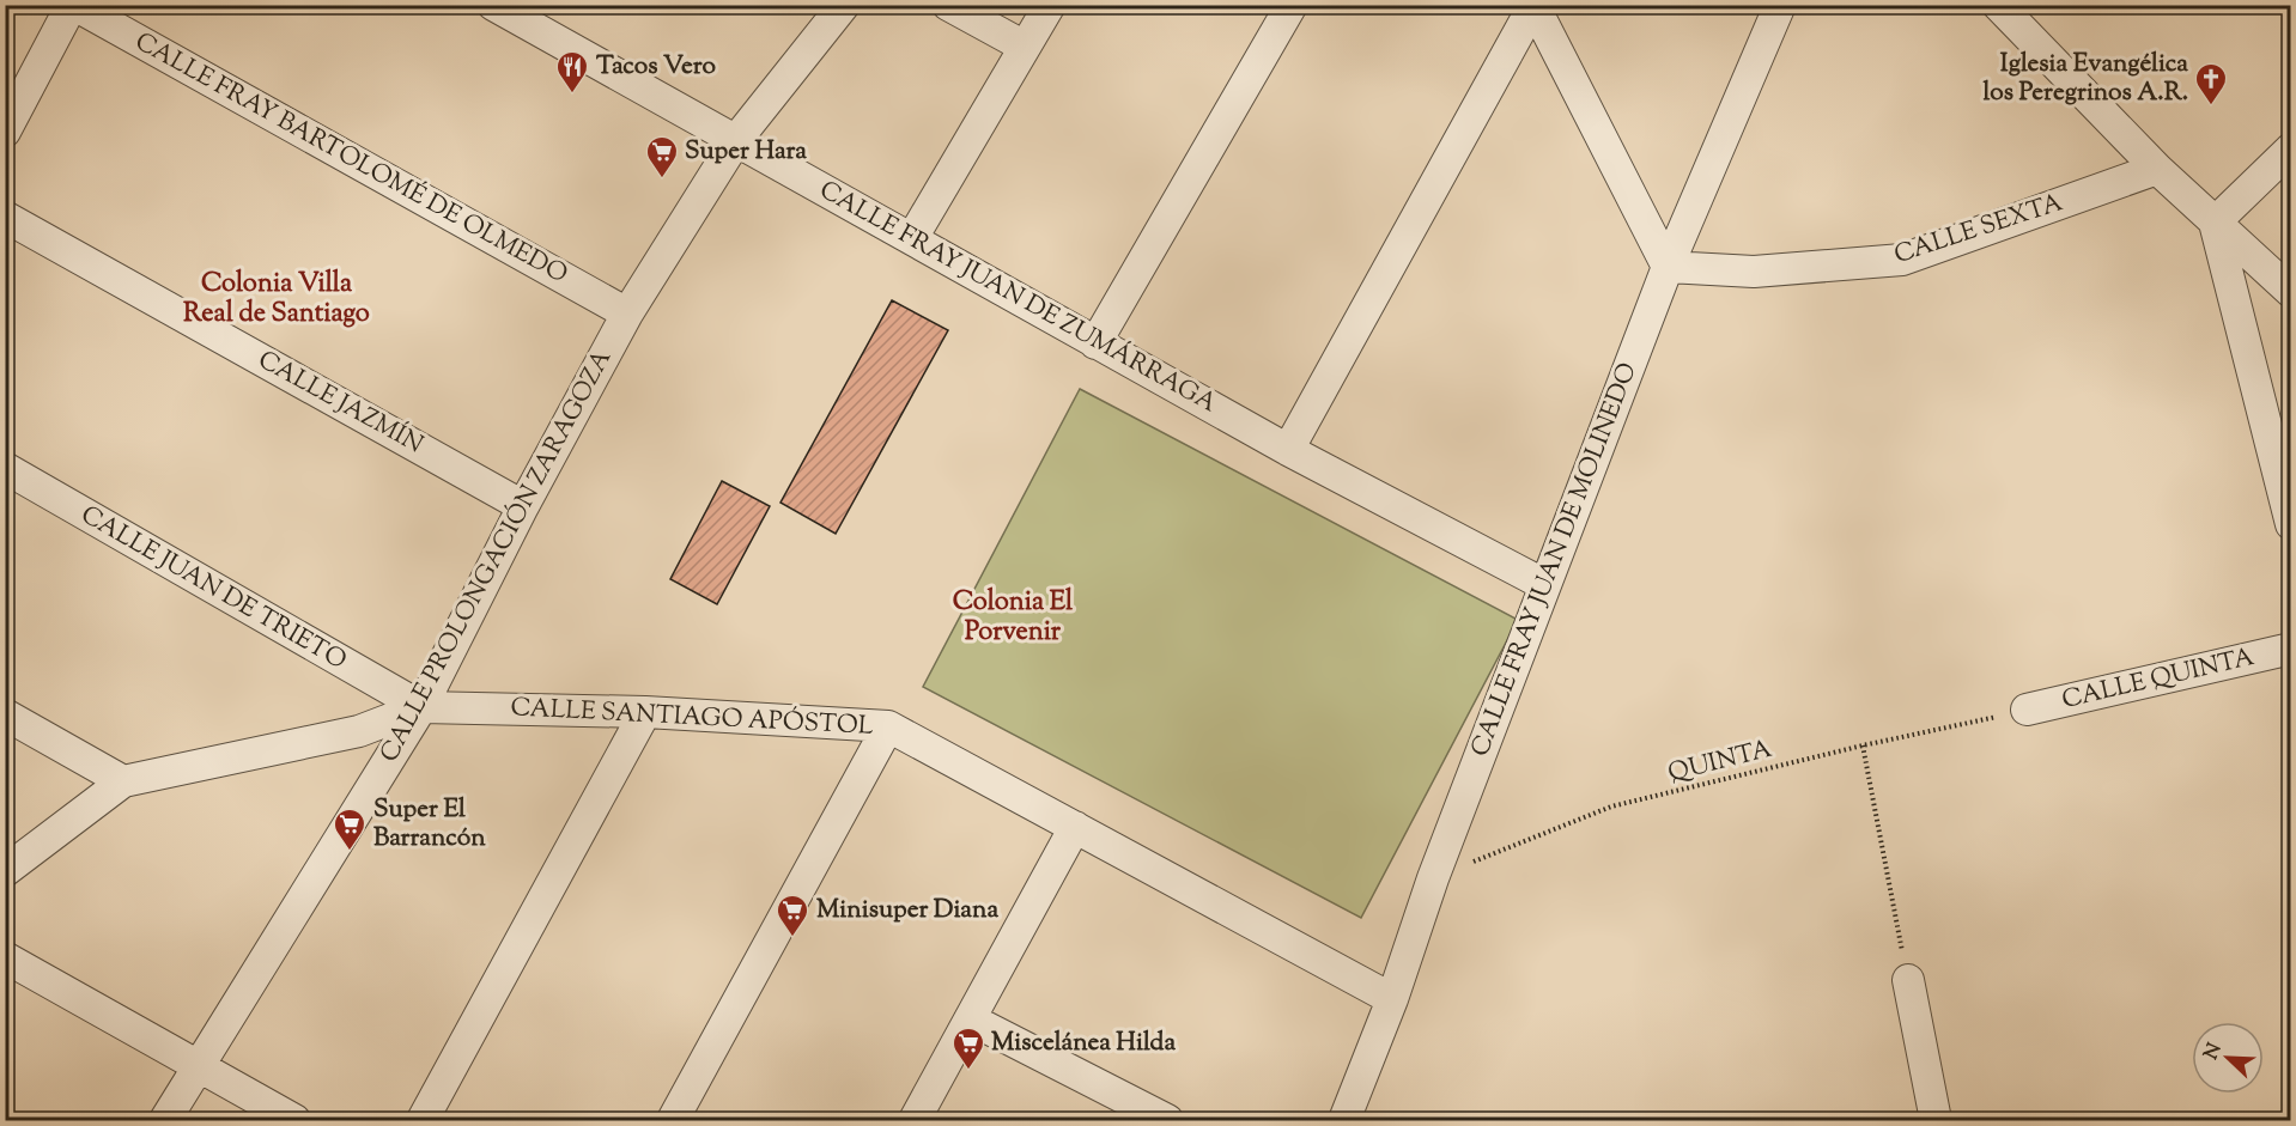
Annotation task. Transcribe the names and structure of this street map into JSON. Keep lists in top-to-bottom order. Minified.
{"streets":{"street":["CALLE FRAY BARTOLOMÉ DE OLMEDO","CALLE SEXTA","CALLE FRAY JUAN DE ZUMÁRRAGA","CALLE JAZMÍN","CALLE PROLONGACIÓN ZARAGOZA","CALLE FRAY JUAN DE MOLINEDO","CALLE JUAN DE TRIETO","CALLE QUINTA","CALLE SANTIAGO APÓSTOL"],"path":["QUINTA"]},"crossings":[["CALLE FRAY BARTOLOMÉ DE OLMEDO","CALLE PROLONGACIÓN ZARAGOZA"],["CALLE SEXTA","CALLE FRAY JUAN DE MOLINEDO"],["CALLE FRAY JUAN DE ZUMÁRRAGA","CALLE PROLONGACIÓN ZARAGOZA"],["CALLE FRAY JUAN DE ZUMÁRRAGA","CALLE FRAY JUAN DE MOLINEDO"],["CALLE JAZMÍN","CALLE PROLONGACIÓN ZARAGOZA"],["CALLE PROLONGACIÓN ZARAGOZA","CALLE JUAN DE TRIETO"],["CALLE PROLONGACIÓN ZARAGOZA","CALLE SANTIAGO APÓSTOL"],["CALLE FRAY JUAN DE MOLINEDO","CALLE SANTIAGO APÓSTOL"],["CALLE FRAY JUAN DE MOLINEDO","QUINTA"],["CALLE JUAN DE TRIETO","CALLE SANTIAGO APÓSTOL"],["CALLE QUINTA","QUINTA"]],"districts":["Colonia Villa Real de Santiago","Colonia El Porvenir"],"places":{"restaurant":["Tacos Vero"],"church":["Iglesia Evangélica los Peregrinos A.R."],"supermarket":["Super Hara","Super El Barrancón","Minisuper Diana","Miscelánea Hilda"]},"north":"top left"}
